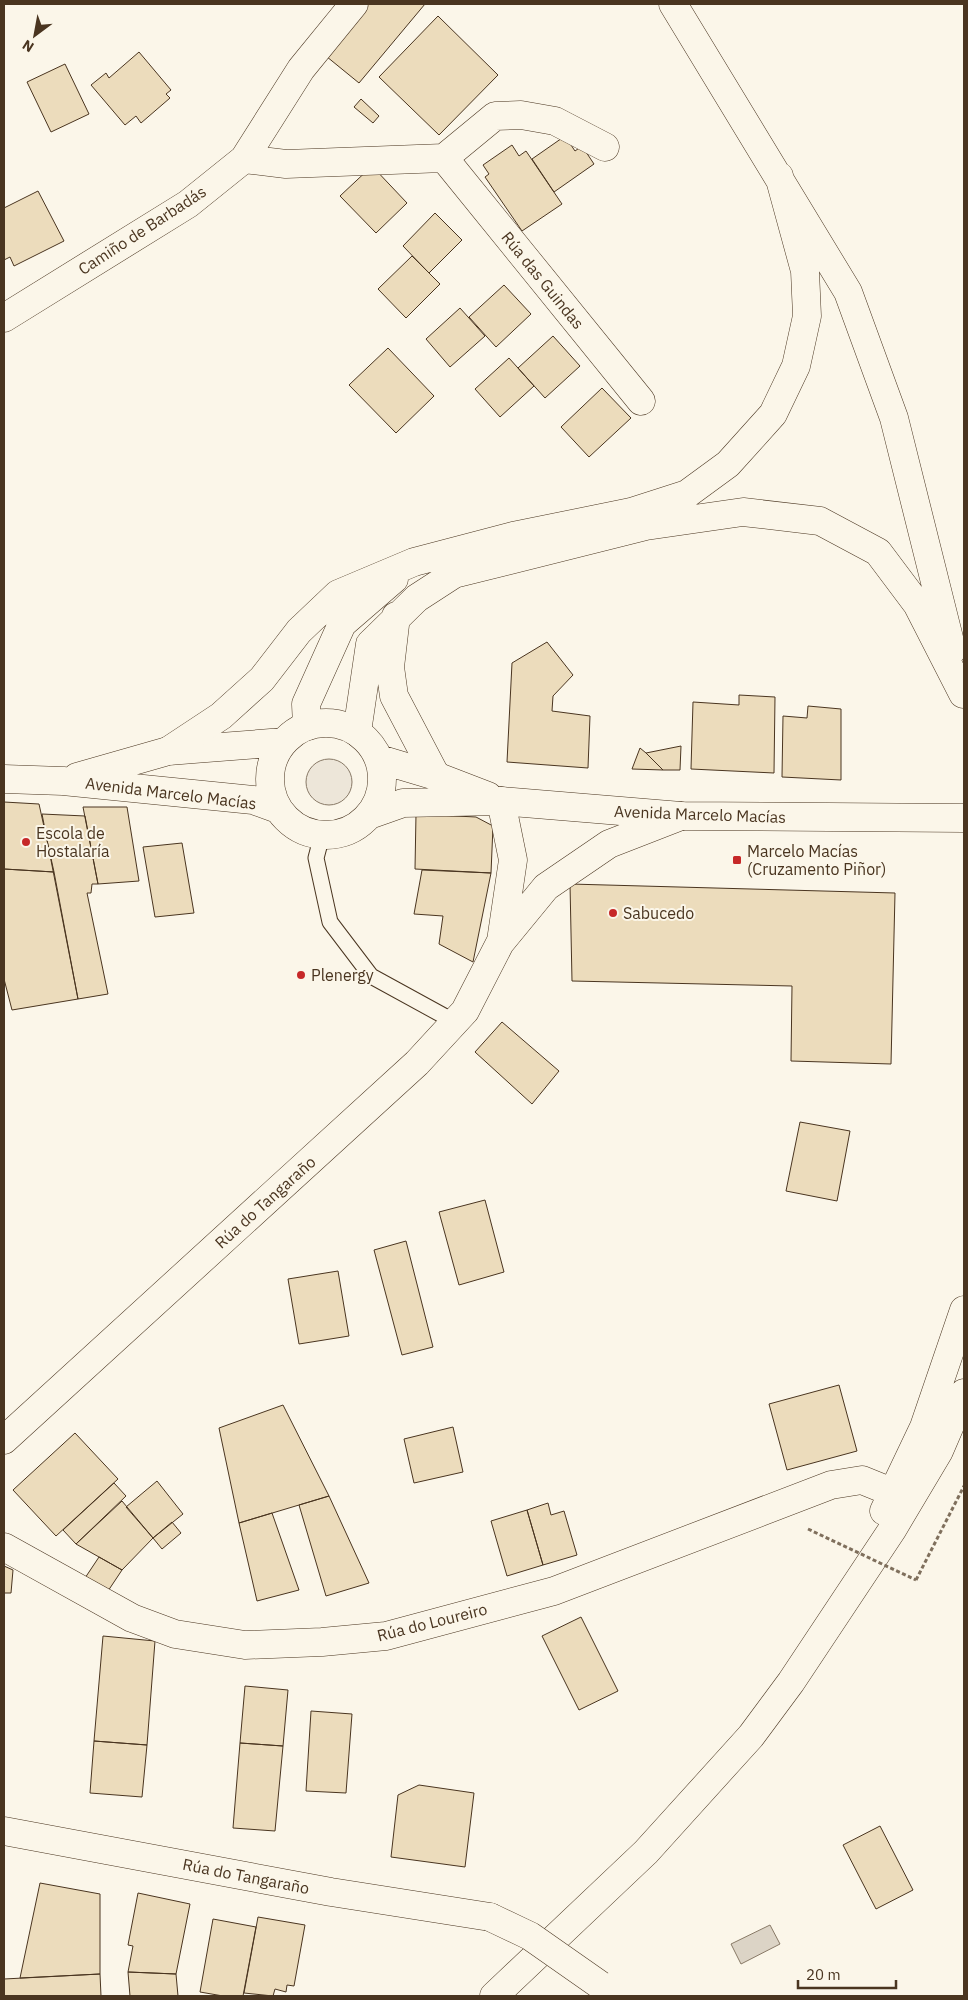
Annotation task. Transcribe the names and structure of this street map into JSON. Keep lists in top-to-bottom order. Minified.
{"streets":{"main road":["Camiño de Barbadás","Rúa das Guindas","Avenida Marcelo Macías","Rúa do Tangaraño","Rúa do Loureiro"]},"crossings":[["Avenida Marcelo Macías","Rúa do Tangaraño"]],"places":{"other":["Escola de Hostalaría","Sabucedo","Plenergy"],"transit":["Marcelo Macías (Cruzamento Piñor)"]},"scale_bar":"20 m","north":"bottom left"}
